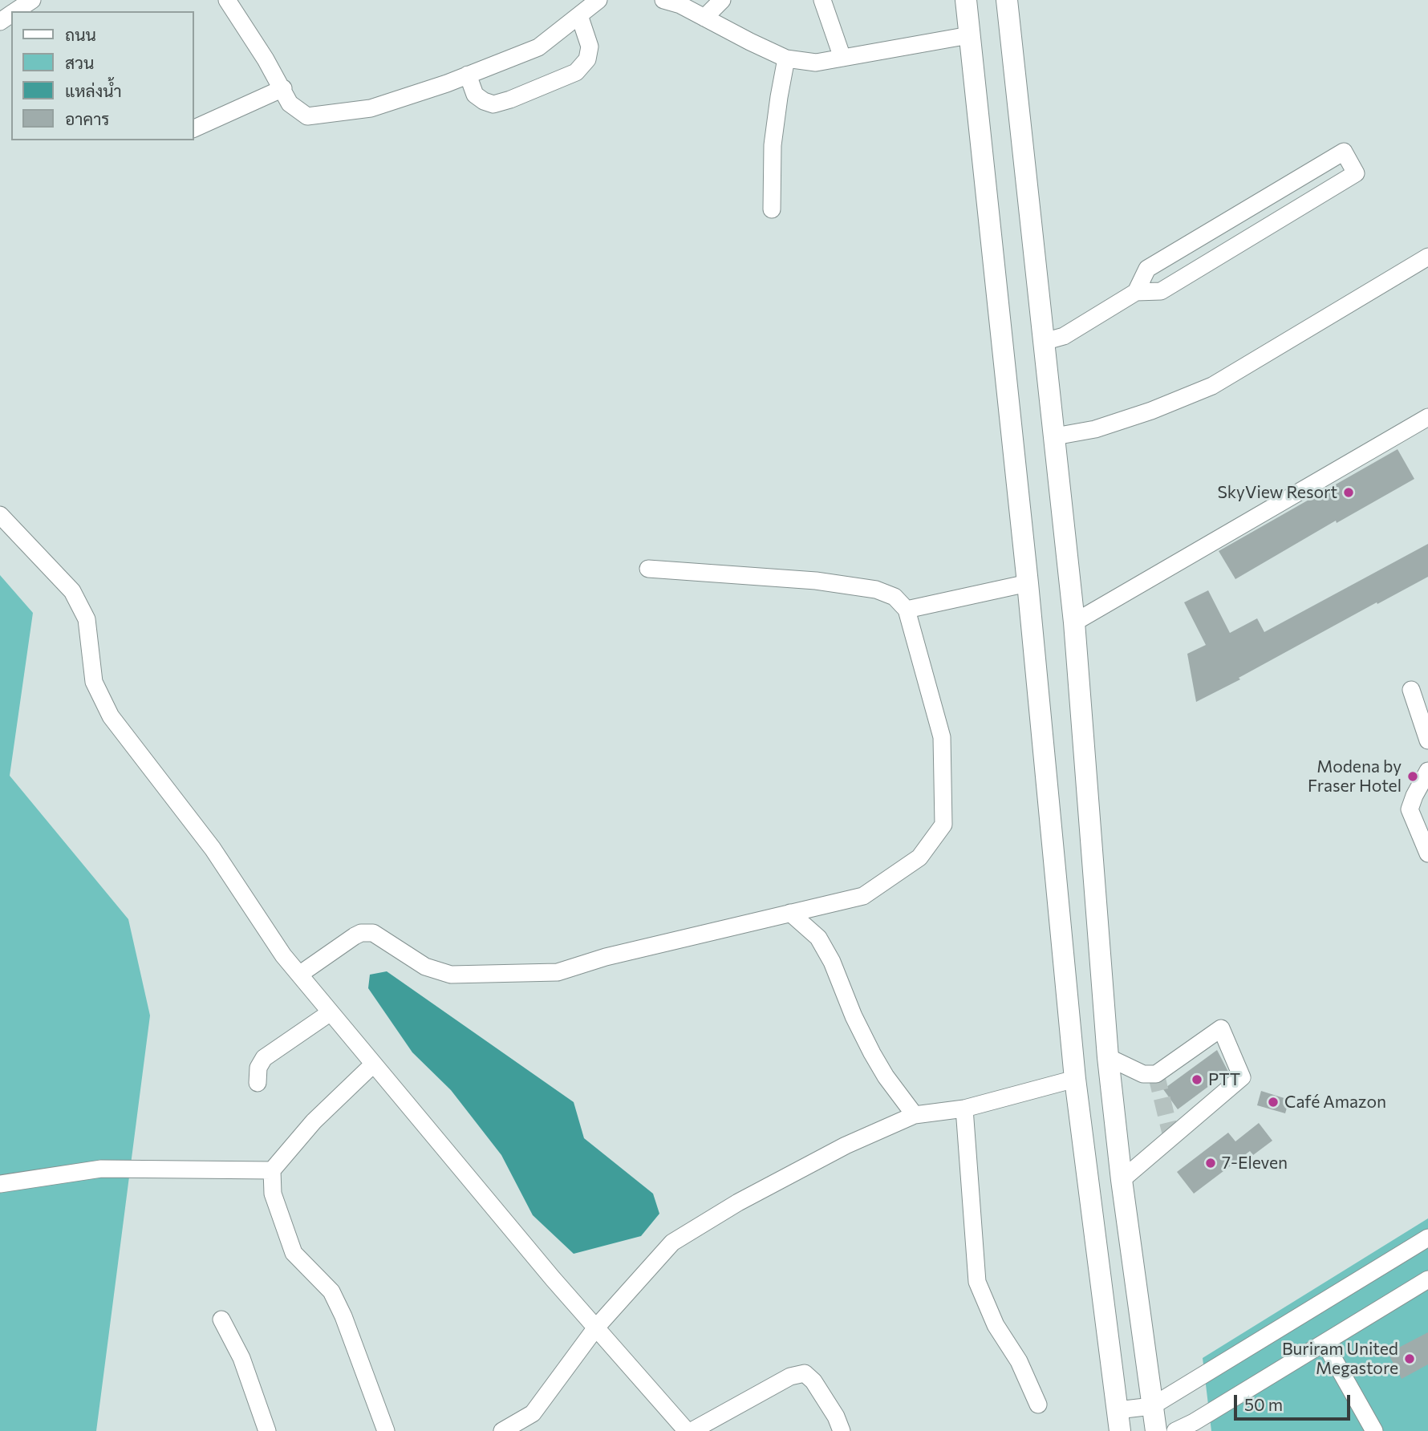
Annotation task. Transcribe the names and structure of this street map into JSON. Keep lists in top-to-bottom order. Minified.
{"places":["SkyView Resort","Modena by Fraser Hotel","PTT","Café Amazon","7-Eleven","Buriram United Megastore"],"legend":["ถนน","สวน","แหล่งน้ำ","อาคาร"],"scale_bar":"50 m"}
